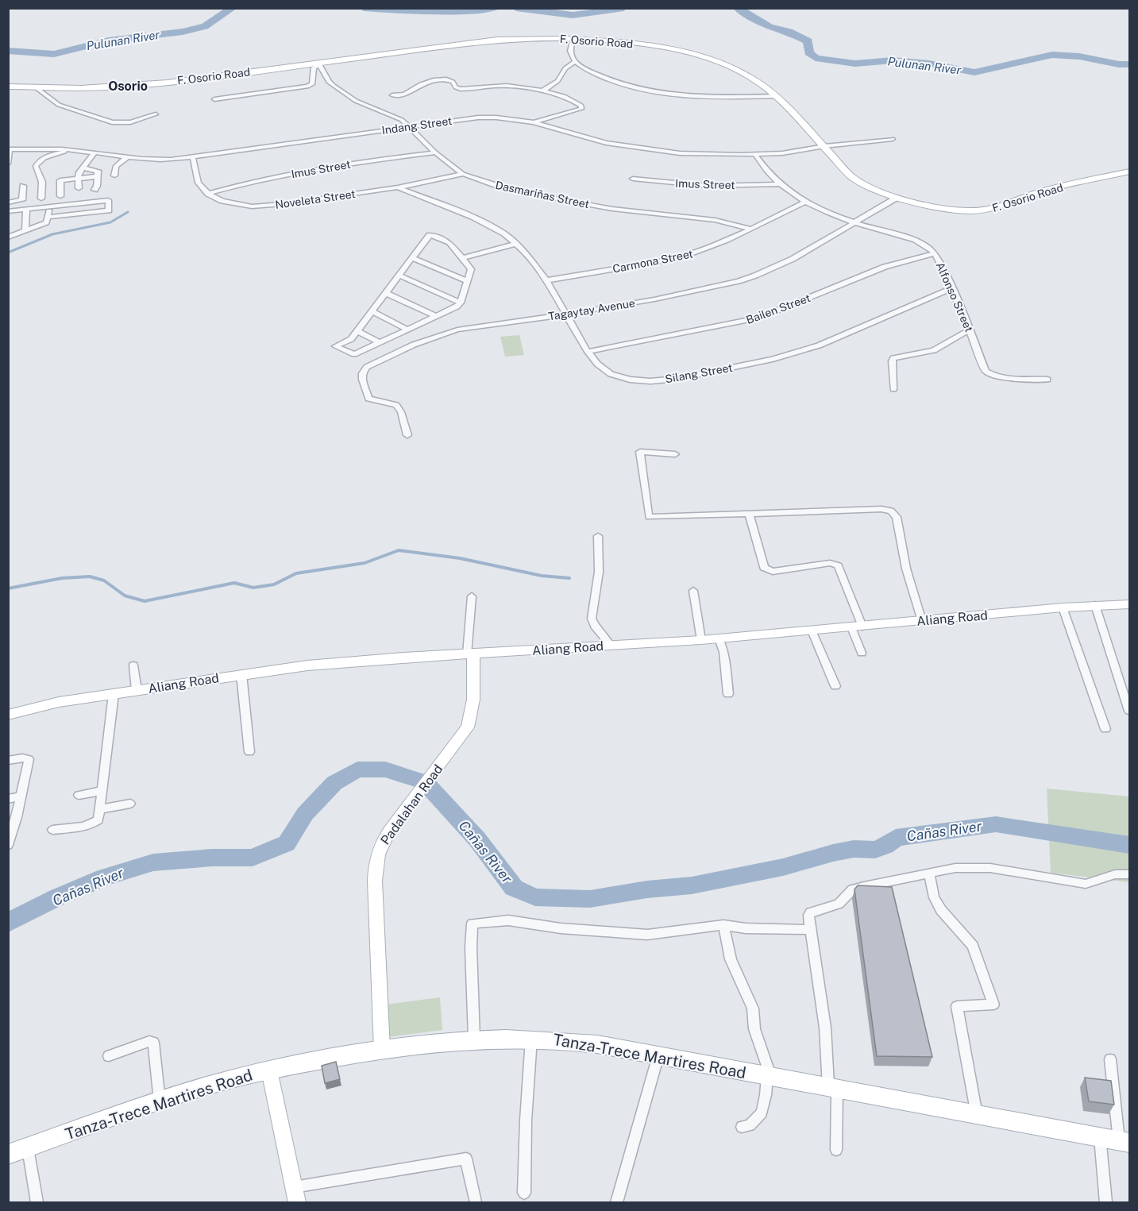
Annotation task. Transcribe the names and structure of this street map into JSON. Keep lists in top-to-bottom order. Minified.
{"streets":{"main road":["Tanza-Trece Martires Road"],"street":["F. Osorio Road","Indang Street","Imus Street","Dasmariñas Street","Noveleta Street","Carmona Street","Alfonso Street","Bailen Street","Tagaytay Avenue","Silang Street","Aliang Road","Padalahan Road"]},"crossings":[["F. Osorio Road","Indang Street"],["F. Osorio Road","Dasmariñas Street"],["F. Osorio Road","Tagaytay Avenue"],["Indang Street","Dasmariñas Street"],["Indang Street","Alfonso Street"],["Imus Street","Dasmariñas Street"],["Imus Street","Noveleta Street"],["Imus Street","Alfonso Street"],["Dasmariñas Street","Noveleta Street"],["Dasmariñas Street","Carmona Street"],["Noveleta Street","Silang Street"],["Carmona Street","Alfonso Street"],["Carmona Street","Silang Street"],["Alfonso Street","Bailen Street"],["Alfonso Street","Tagaytay Avenue"],["Alfonso Street","Silang Street"],["Bailen Street","Silang Street"],["Tagaytay Avenue","Silang Street"],["Aliang Road","Padalahan Road"],["Padalahan Road","Tanza-Trece Martires Road"]],"districts":["Osorio"],"water":["Pulunan River","Cañas River"]}
